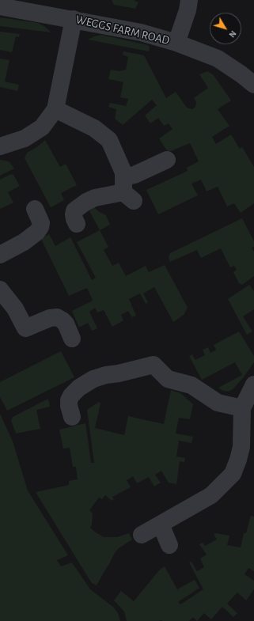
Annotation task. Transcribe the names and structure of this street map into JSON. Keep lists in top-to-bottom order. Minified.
{"streets":{"street":["WEGGS FARM ROAD"]},"north":"bottom right"}
